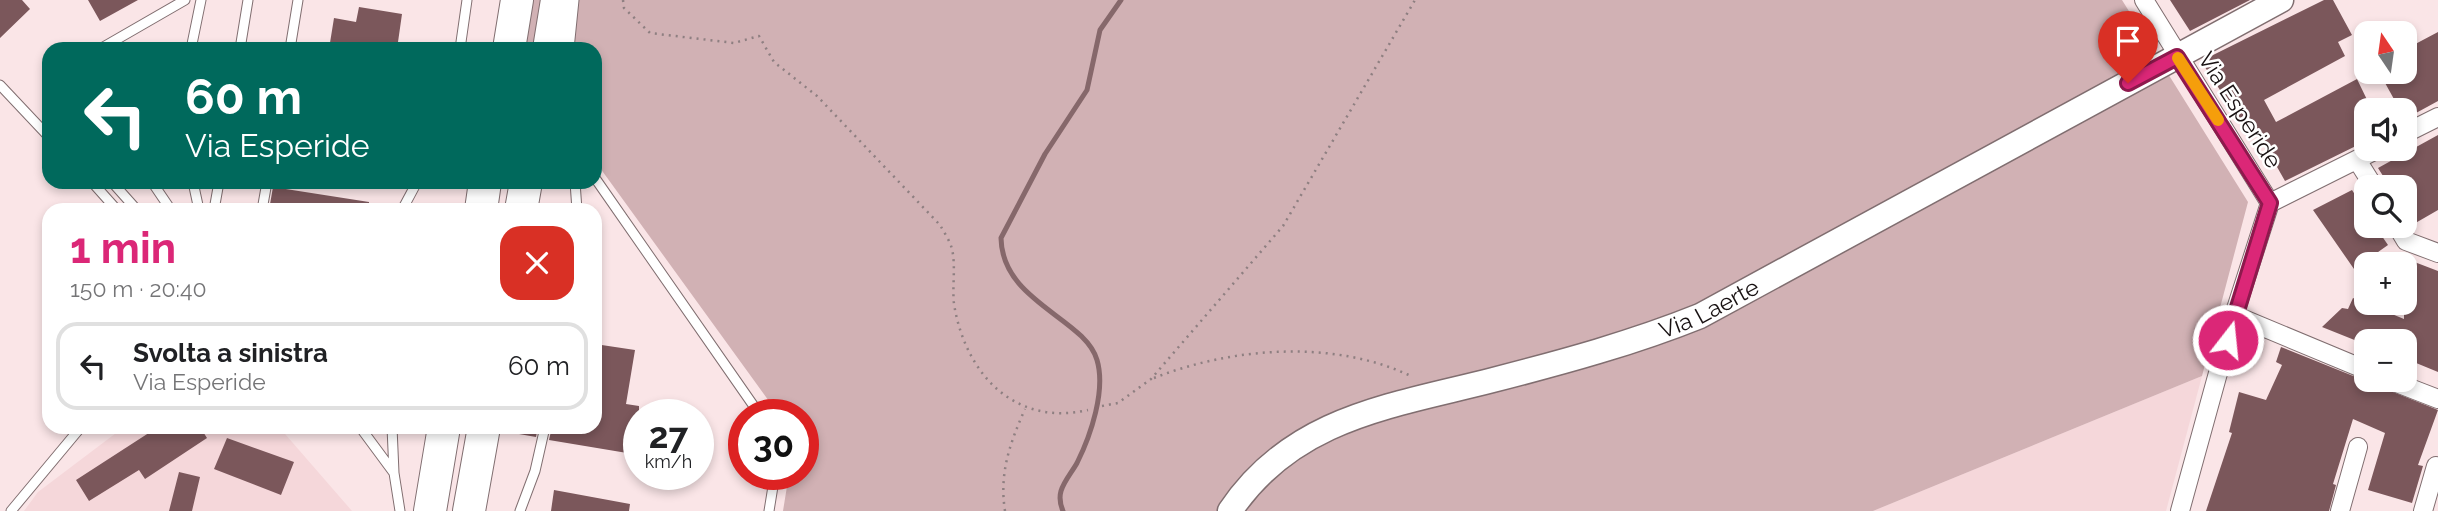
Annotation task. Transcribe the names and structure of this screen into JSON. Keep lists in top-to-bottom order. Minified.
{"streets":{"street":["Via Esperide","Via Laerte"]},"crossings":[["Via Esperide","Via Laerte"]],"north":"top","page":{"map_buttons":["+","−"],"turn":["60 m","Via Esperide"],"heading":["1 min","150 m · 20:40"],"list":[{"name":"Svolta a sinistra","note":"Via Esperide","value":"60 m"}],"speed":"27 km/h","limit":"30"}}
